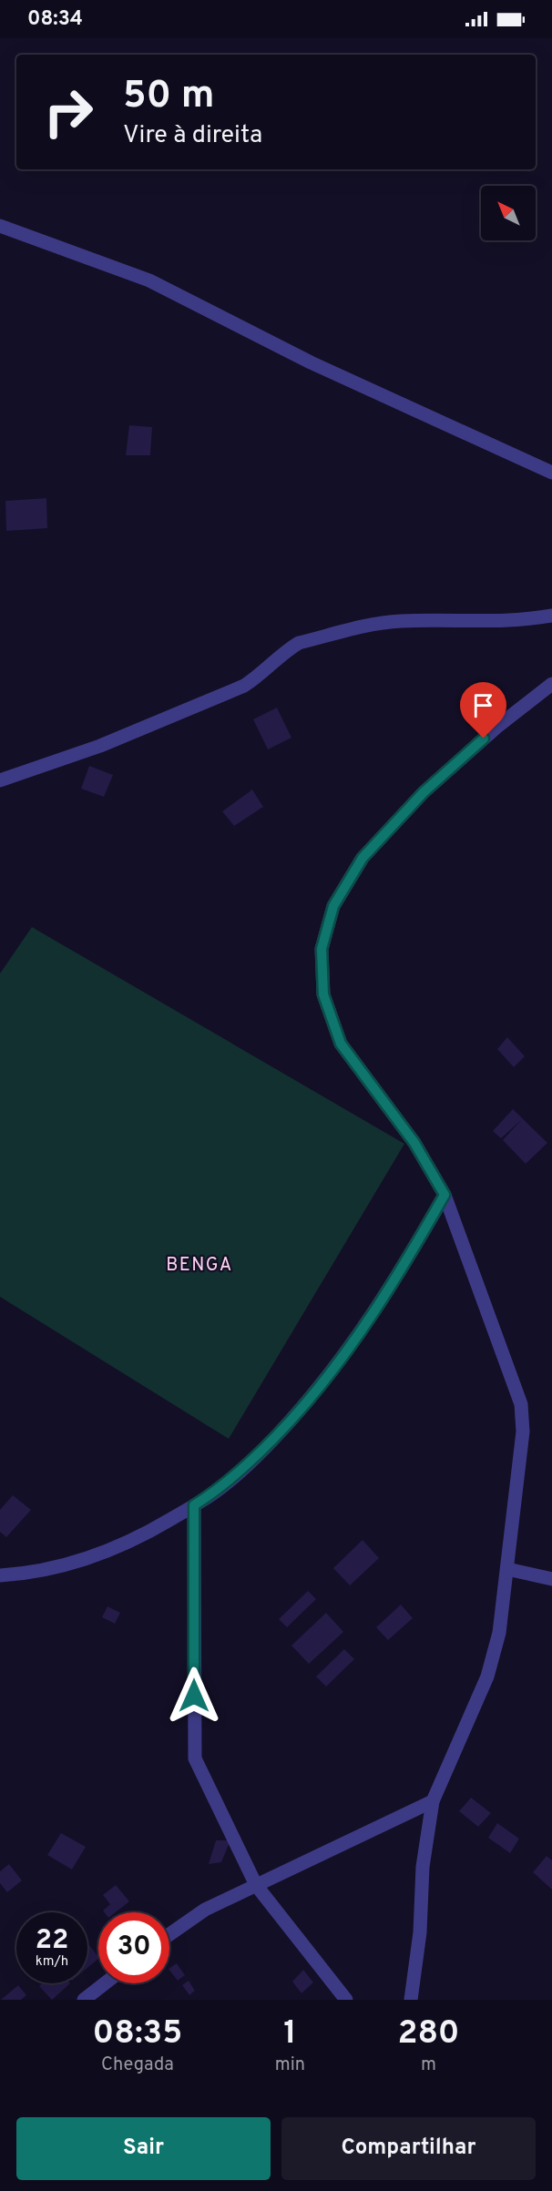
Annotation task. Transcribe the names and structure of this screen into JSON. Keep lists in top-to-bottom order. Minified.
{"districts":["BENGA"],"north":"top left","page":{"status":"08:34","turn":["50 m","Vire à direita"],"speed":"22 km/h","limit":"30","eta":["08:35","Chegada","1","min","280","m"],"buttons":["Sair","Compartilhar"]}}
